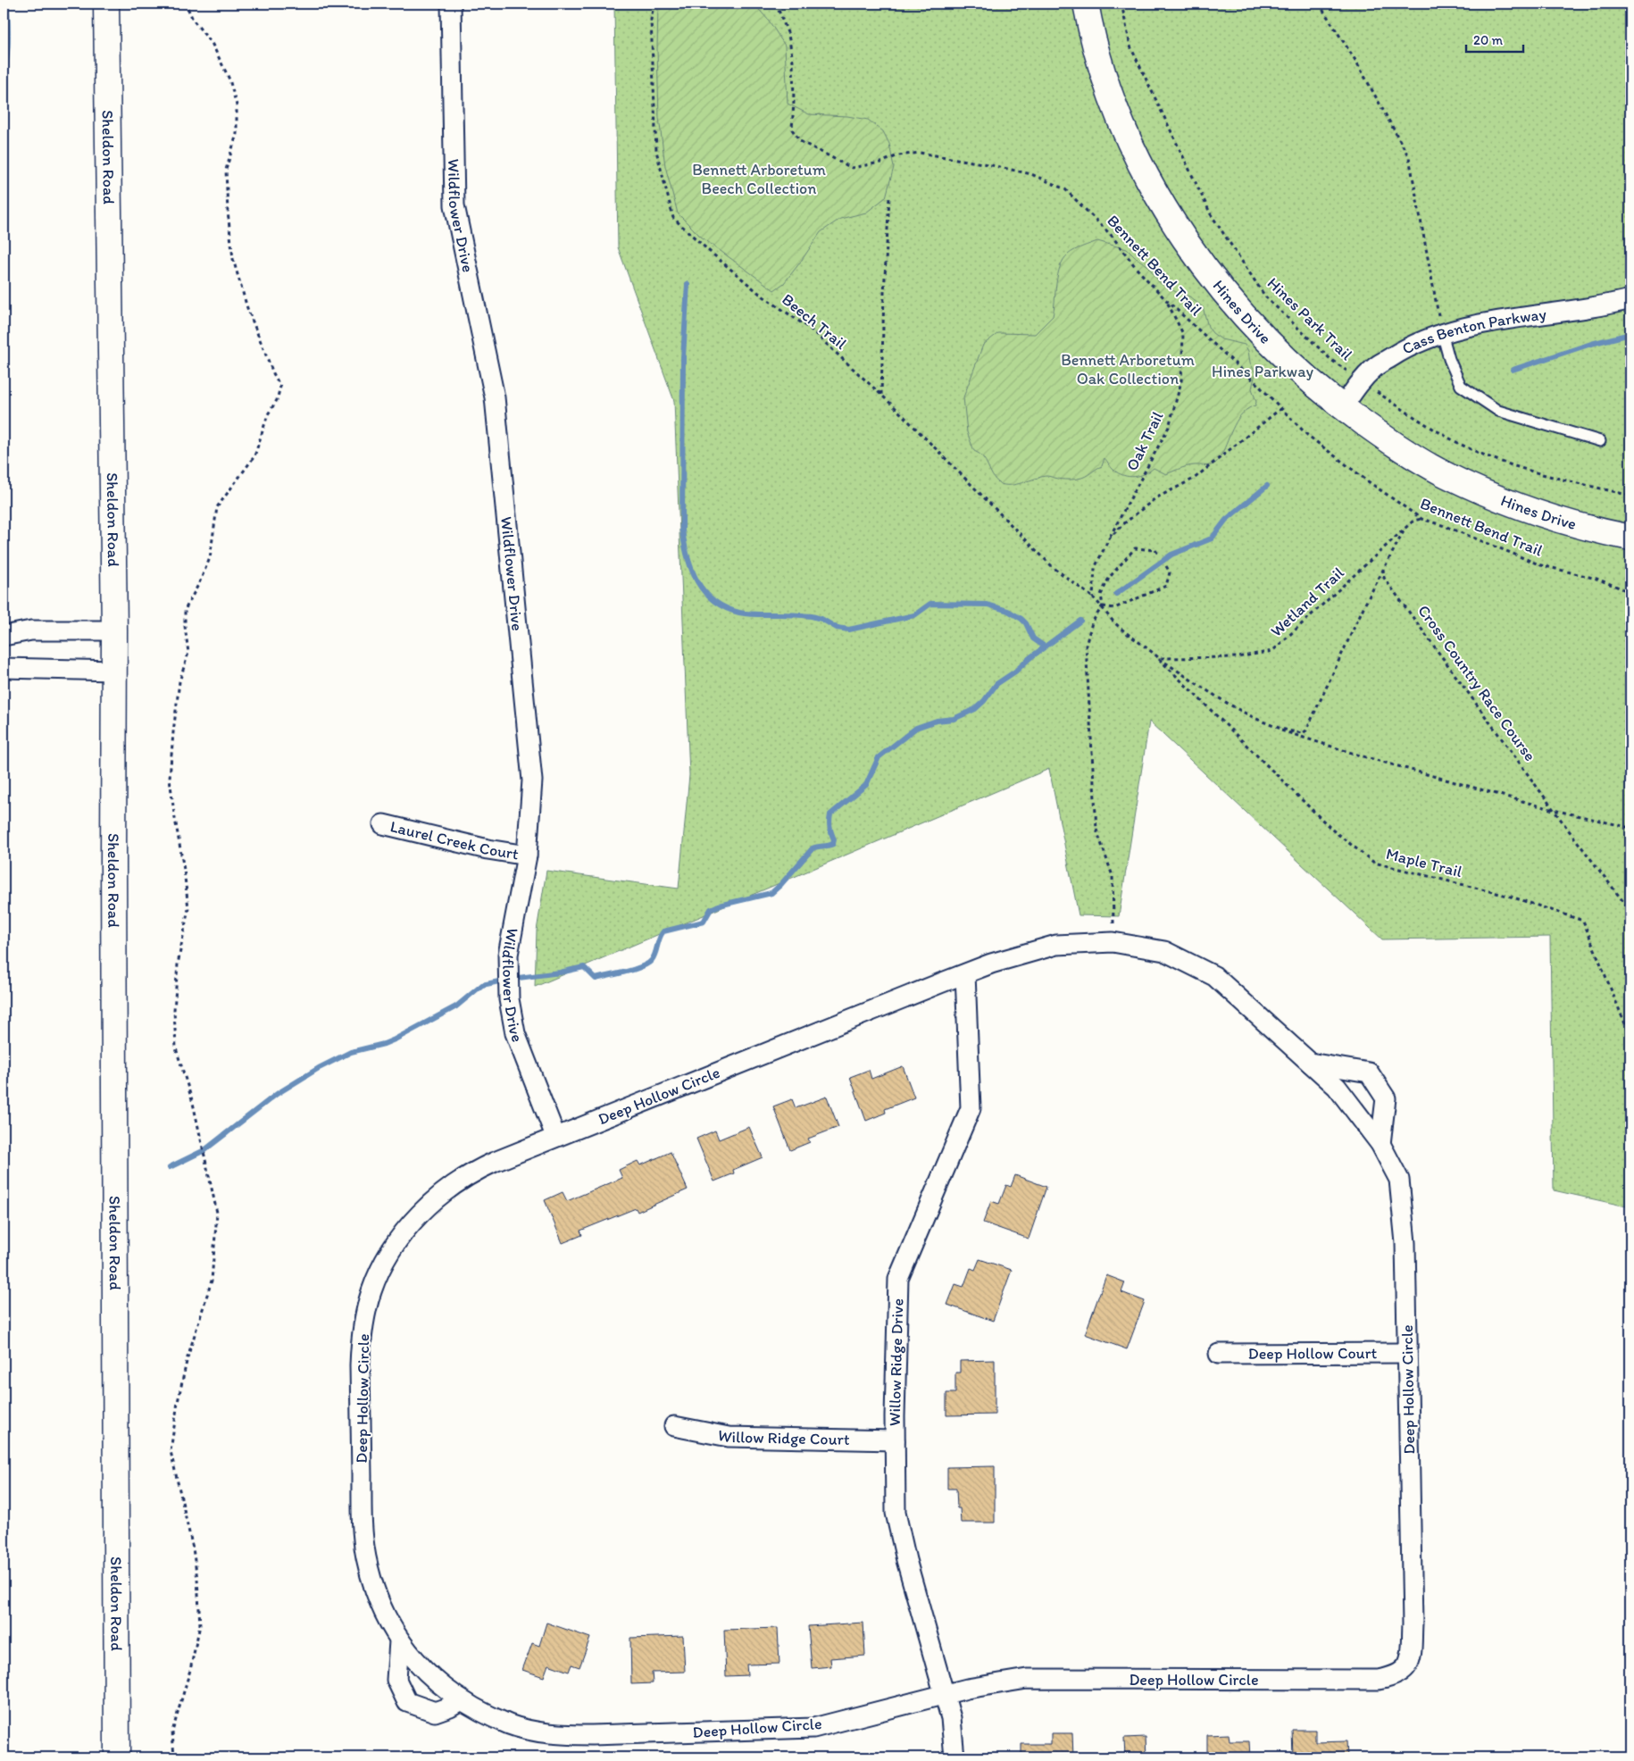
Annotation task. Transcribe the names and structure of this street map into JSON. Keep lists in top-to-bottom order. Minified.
{"streets":{"main road":["Sheldon Road","Hines Drive"],"street":["Wildflower Drive","Cass Benton Parkway","Laurel Creek Court","Deep Hollow Circle","Deep Hollow Court","Willow Ridge Drive","Willow Ridge Court"],"path":["Bennett Bend Trail","Hines Park Trail","Beech Trail","Oak Trail","Wetland Trail","Cross Country Race Course","Maple Trail"]},"crossings":[["Wildflower Drive","Laurel Creek Court"],["Wildflower Drive","Deep Hollow Circle"],["Bennett Bend Trail","Oak Trail"],["Bennett Bend Trail","Wetland Trail"],["Hines Drive","Cass Benton Parkway"],["Hines Park Trail","Cass Benton Parkway"],["Wetland Trail","Maple Trail"],["Deep Hollow Circle","Deep Hollow Court"],["Deep Hollow Circle","Willow Ridge Drive"],["Willow Ridge Drive","Willow Ridge Court"]],"parks":["Bennett Arboretum Beech Collection","Bennett Arboretum Oak Collection","Hines Parkway"],"scale_bar":"20 m"}
